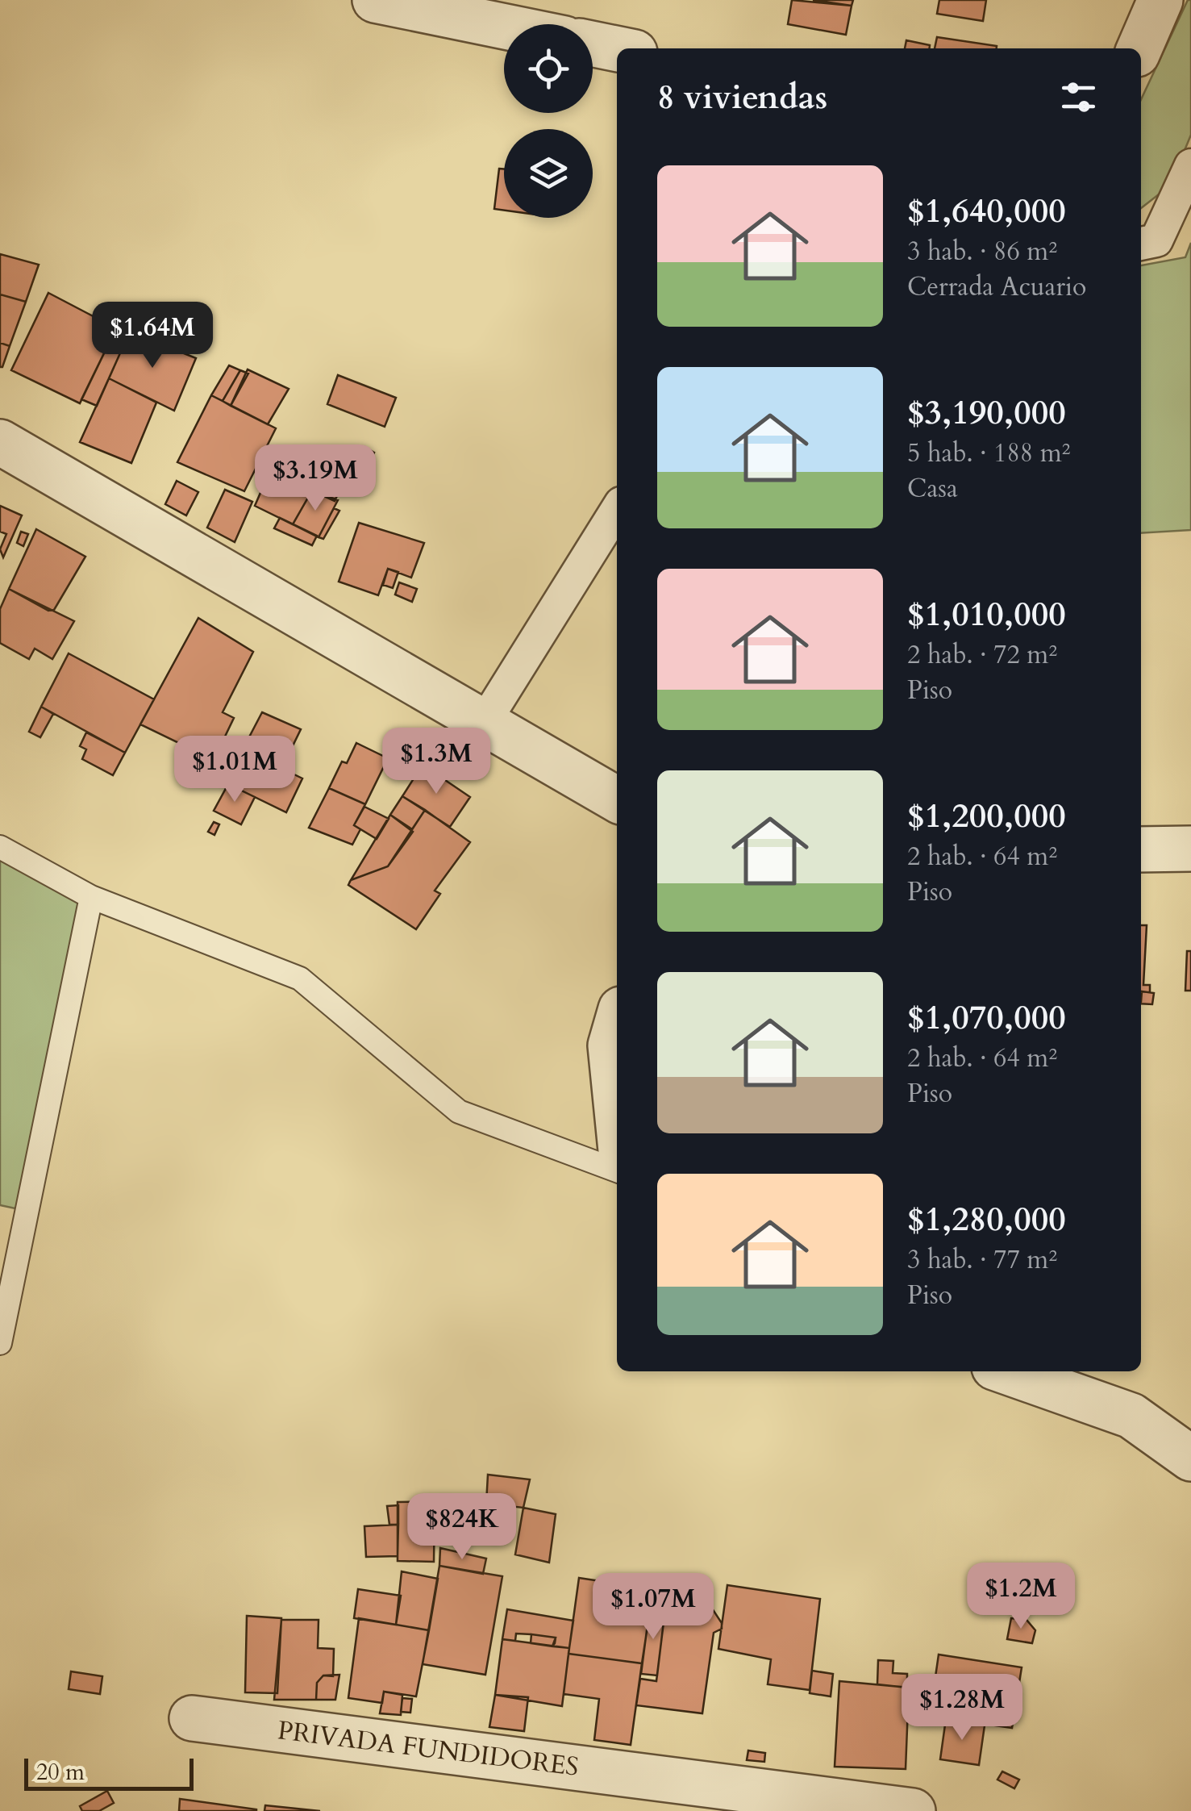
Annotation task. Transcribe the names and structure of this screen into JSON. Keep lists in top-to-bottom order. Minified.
{"streets":{"street":["PRIVADA FUNDIDORES"]},"scale_bar":"20 m","page":{"heading":"8 viviendas","list":[{"name":"$1,640,000","note":"3 hab. · 86 m² · Cerrada Acuario"},{"name":"$3,190,000","note":"5 hab. · 188 m² · Casa"},{"name":"$1,010,000","note":"2 hab. · 72 m² · Piso"},{"name":"$1,200,000","note":"2 hab. · 64 m² · Piso"},{"name":"$1,070,000","note":"2 hab. · 64 m² · Piso"},{"name":"$1,280,000","note":"3 hab. · 77 m² · Piso"}],"price":["$1.64M","$3.19M","$1.3M","$1.01M","$824K","$1.2M","$1.07M","$1.28M"],"scale":"20 m"}}
